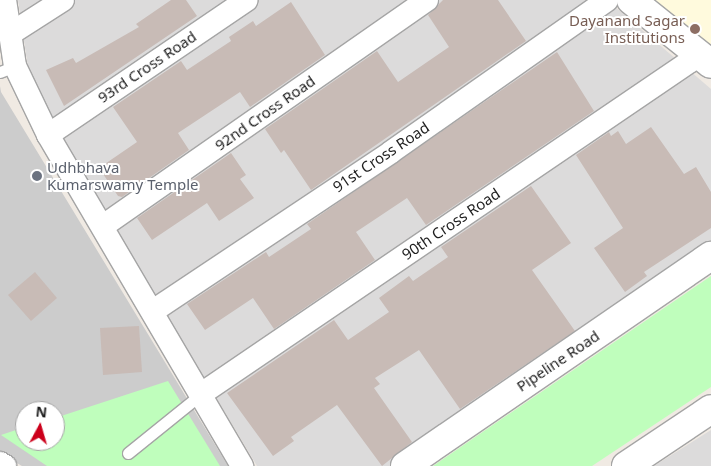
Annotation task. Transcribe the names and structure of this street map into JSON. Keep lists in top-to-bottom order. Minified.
{"streets":{"street":["93rd Cross Road","92nd Cross Road","91st Cross Road","90th Cross Road","Pipeline Road"]},"places":["Dayanand Sagar Institutions","Udhbhava Kumarswamy Temple"],"north":"top"}
